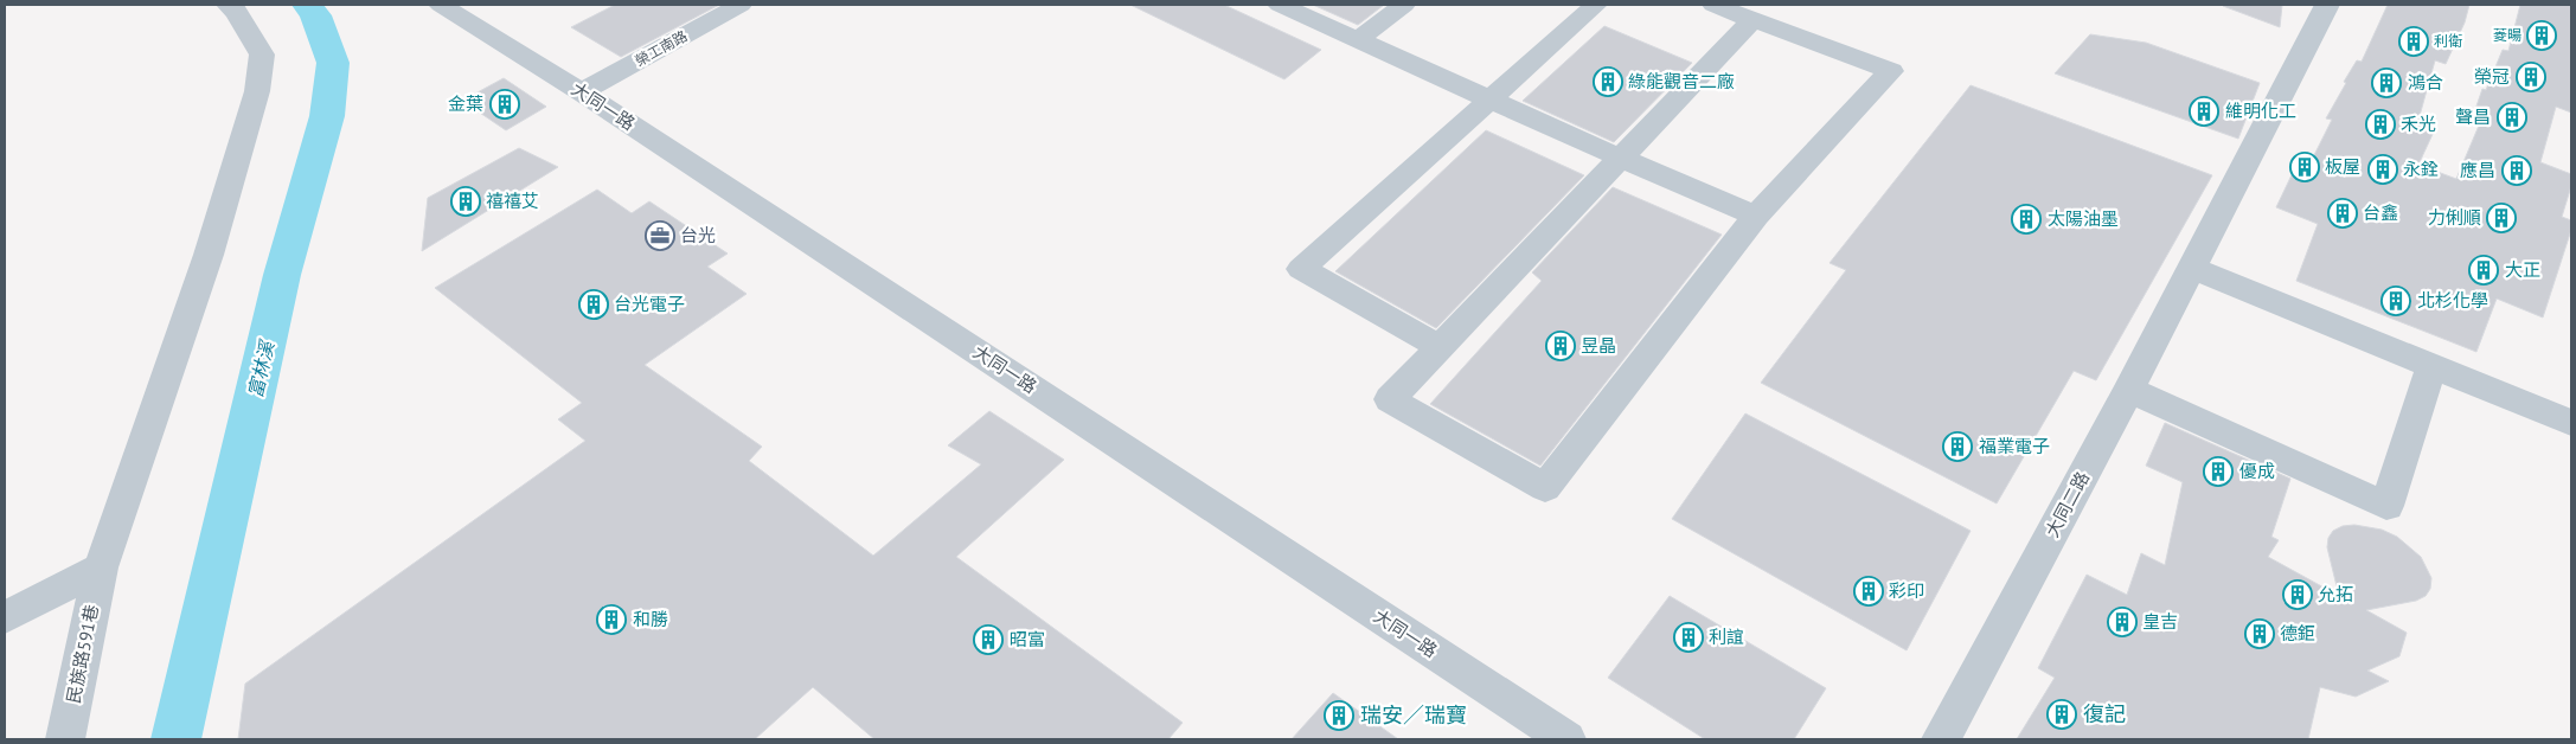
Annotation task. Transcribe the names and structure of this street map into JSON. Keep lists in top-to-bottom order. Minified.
{"streets":{"street":["榮工南路","大同一路","大同二路","民族路591巷"]},"crossings":[["榮工南路","大同一路"]],"water":["富林溪"],"places":{"building":["菱暘","利衛","榮冠","綠能觀音二廠","鴻合","金葉","維明化工","聲昌","禾光","板屋","永銓","應昌","禧禧艾","台鑫","力俐順","太陽油墨","大正","北杉化學","台光電子","昱晶","福業電子","優成","彩印","允拓","和勝","皇吉","德鉅","利誼","昭富","復記","瑞安／瑞寶"],"office":["台光"]}}
